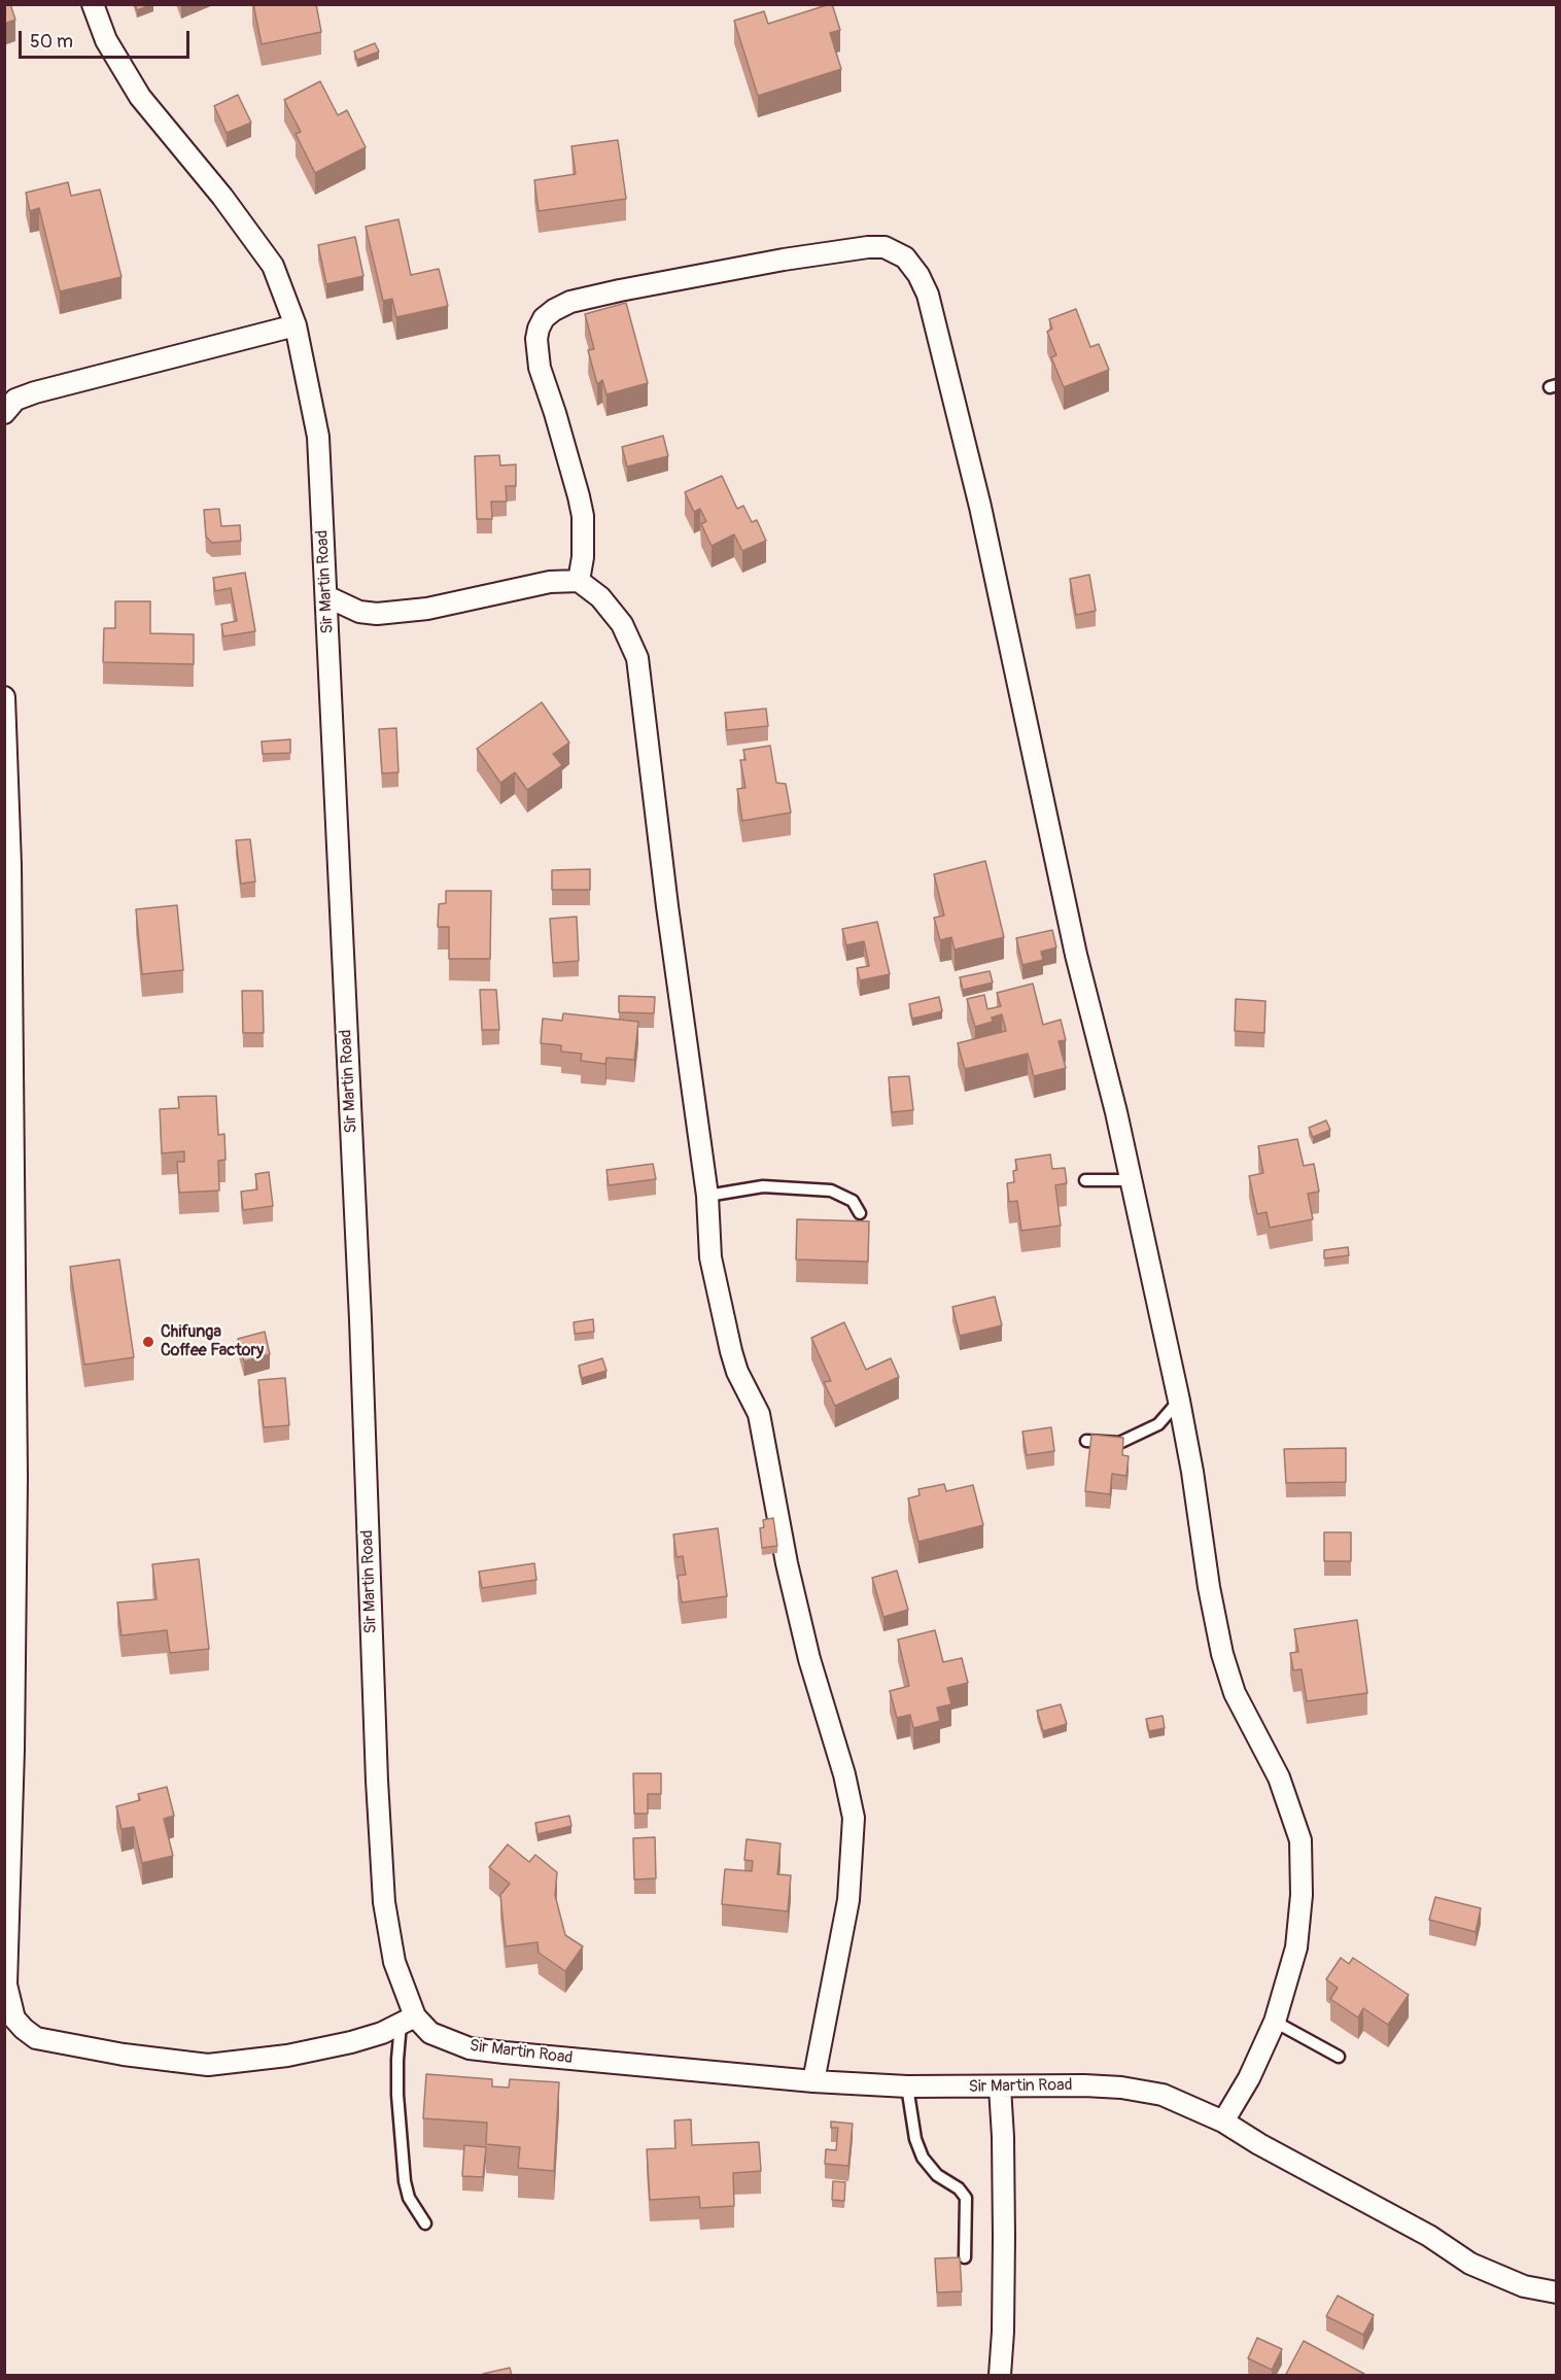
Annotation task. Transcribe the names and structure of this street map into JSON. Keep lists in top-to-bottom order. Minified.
{"streets":{"street":["Sir Martin Road"]},"places":["Chifunga Coffee Factory"],"scale_bar":"50 m"}
